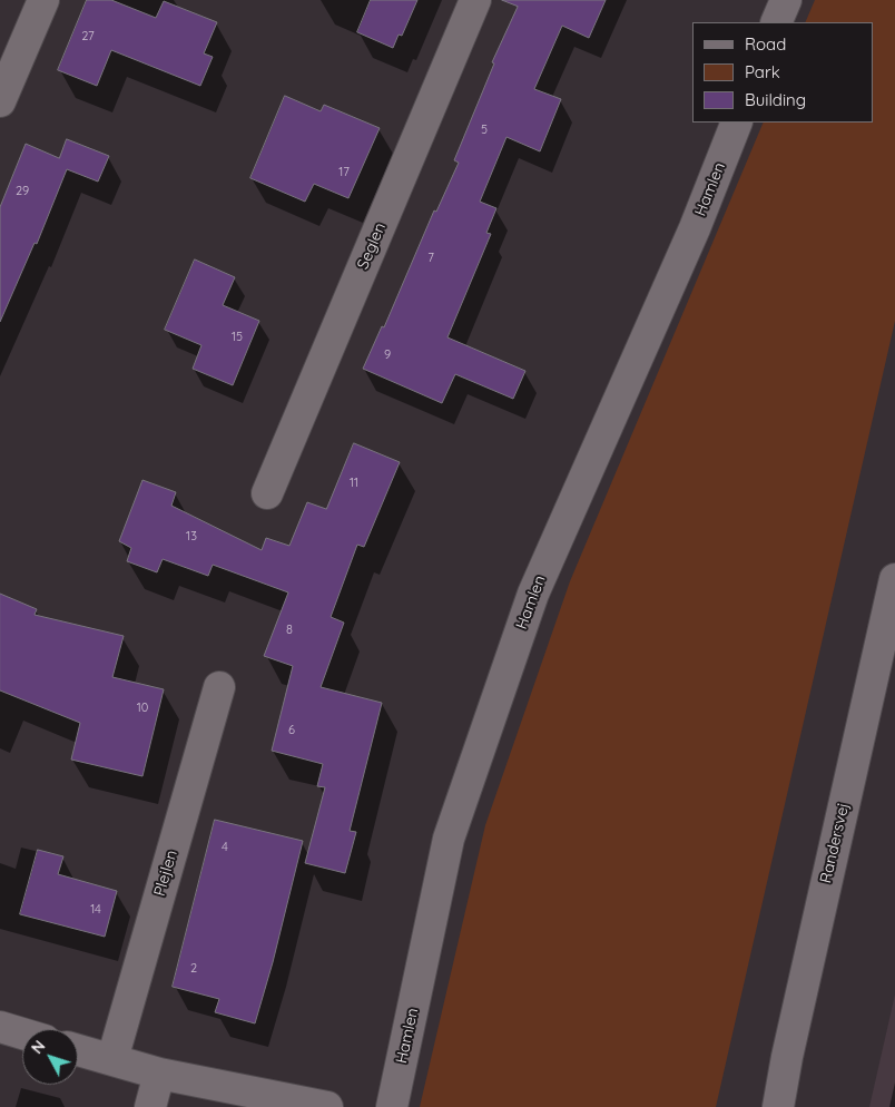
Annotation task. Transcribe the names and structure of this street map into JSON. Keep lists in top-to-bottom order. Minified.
{"streets":{"street":["Hamlen","Seglen","Randersvej","Plejlen"]},"house_numbers":["27","5","17","29","7","15","9","11","13","8","10","6","4","14","2"],"legend":["Road","Park","Building"],"north":"top left"}
